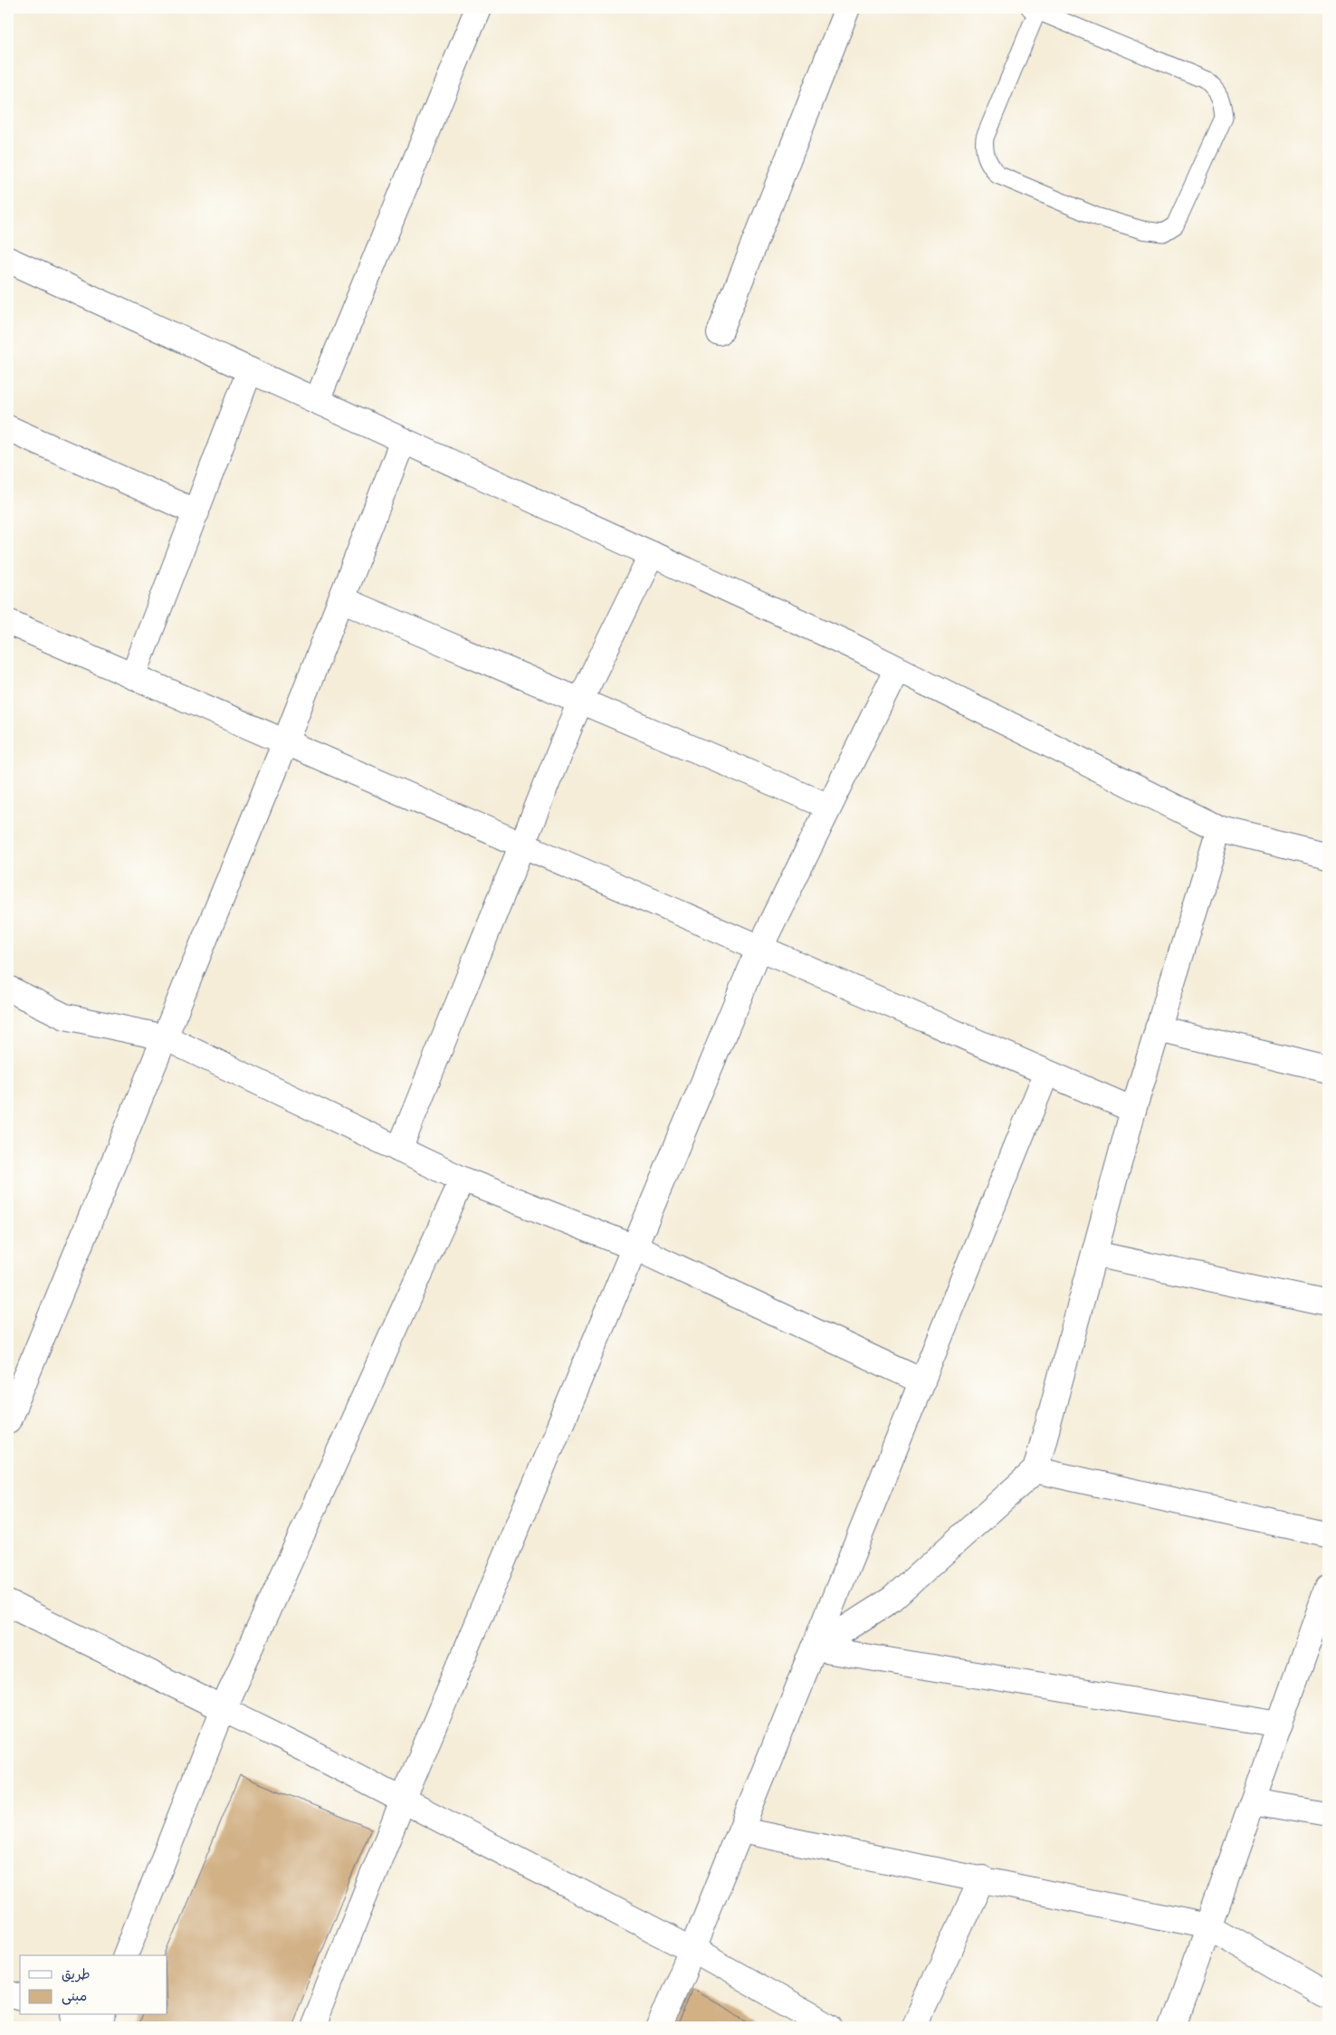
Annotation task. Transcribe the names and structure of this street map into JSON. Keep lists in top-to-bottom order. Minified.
{"legend":["طريق","مبنى"]}
